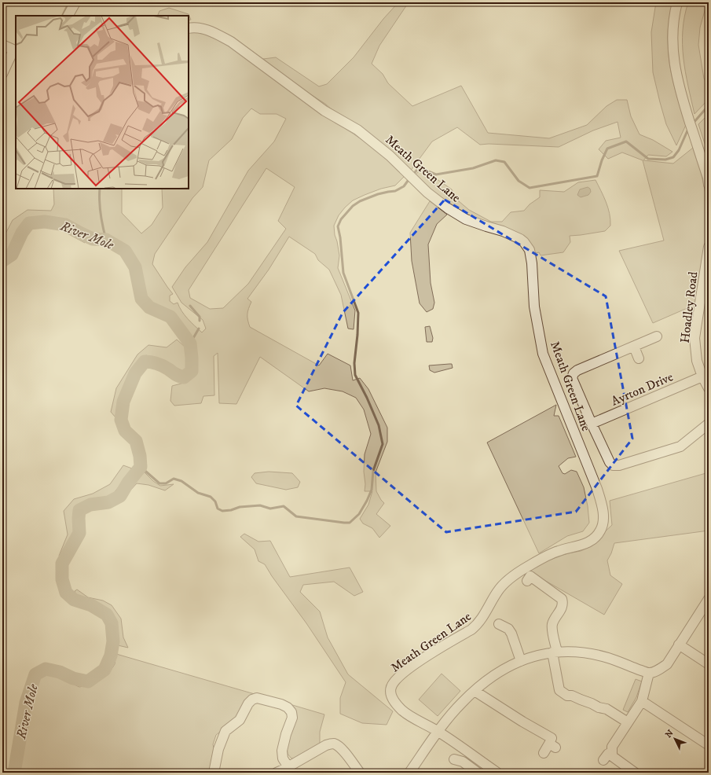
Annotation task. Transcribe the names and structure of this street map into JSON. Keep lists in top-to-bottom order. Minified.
{"streets":{"street":["Meath Green Lane","Hoadley Road","Ayrton Drive"]},"crossings":[["Hoadley Road","Ayrton Drive"]],"water":["River Mole"],"north":"top left"}
